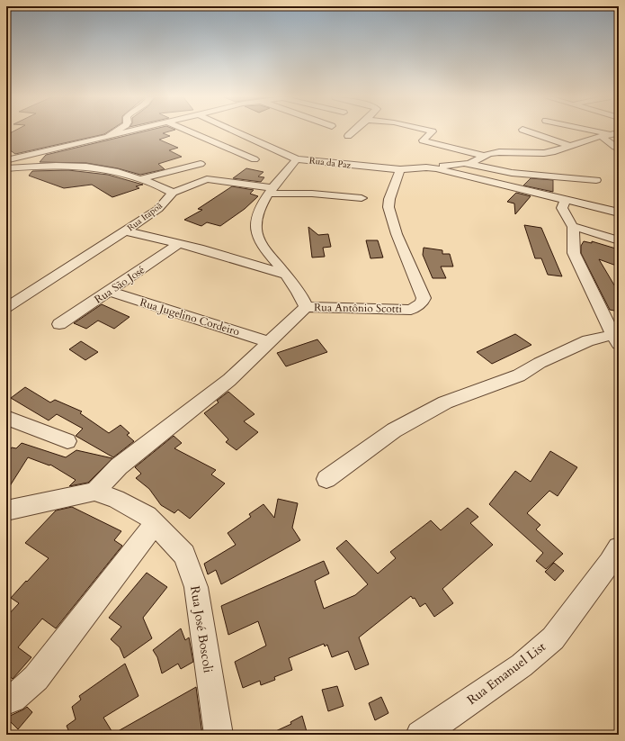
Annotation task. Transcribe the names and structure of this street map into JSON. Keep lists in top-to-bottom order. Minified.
{"streets":{"street":["Rua da Paz","Rua Itapoã","Rua São José","Rua Antônio Scotti","Rua Jugelino Cordeiro","Rua José Boscoli","Rua Emanuel List"]},"crossings":[["Rua da Paz","Rua Antônio Scotti"],["Rua São José","Rua Jugelino Cordeiro"],["Rua Antônio Scotti","Rua Jugelino Cordeiro"],["Rua Antônio Scotti","Rua José Boscoli"]]}
